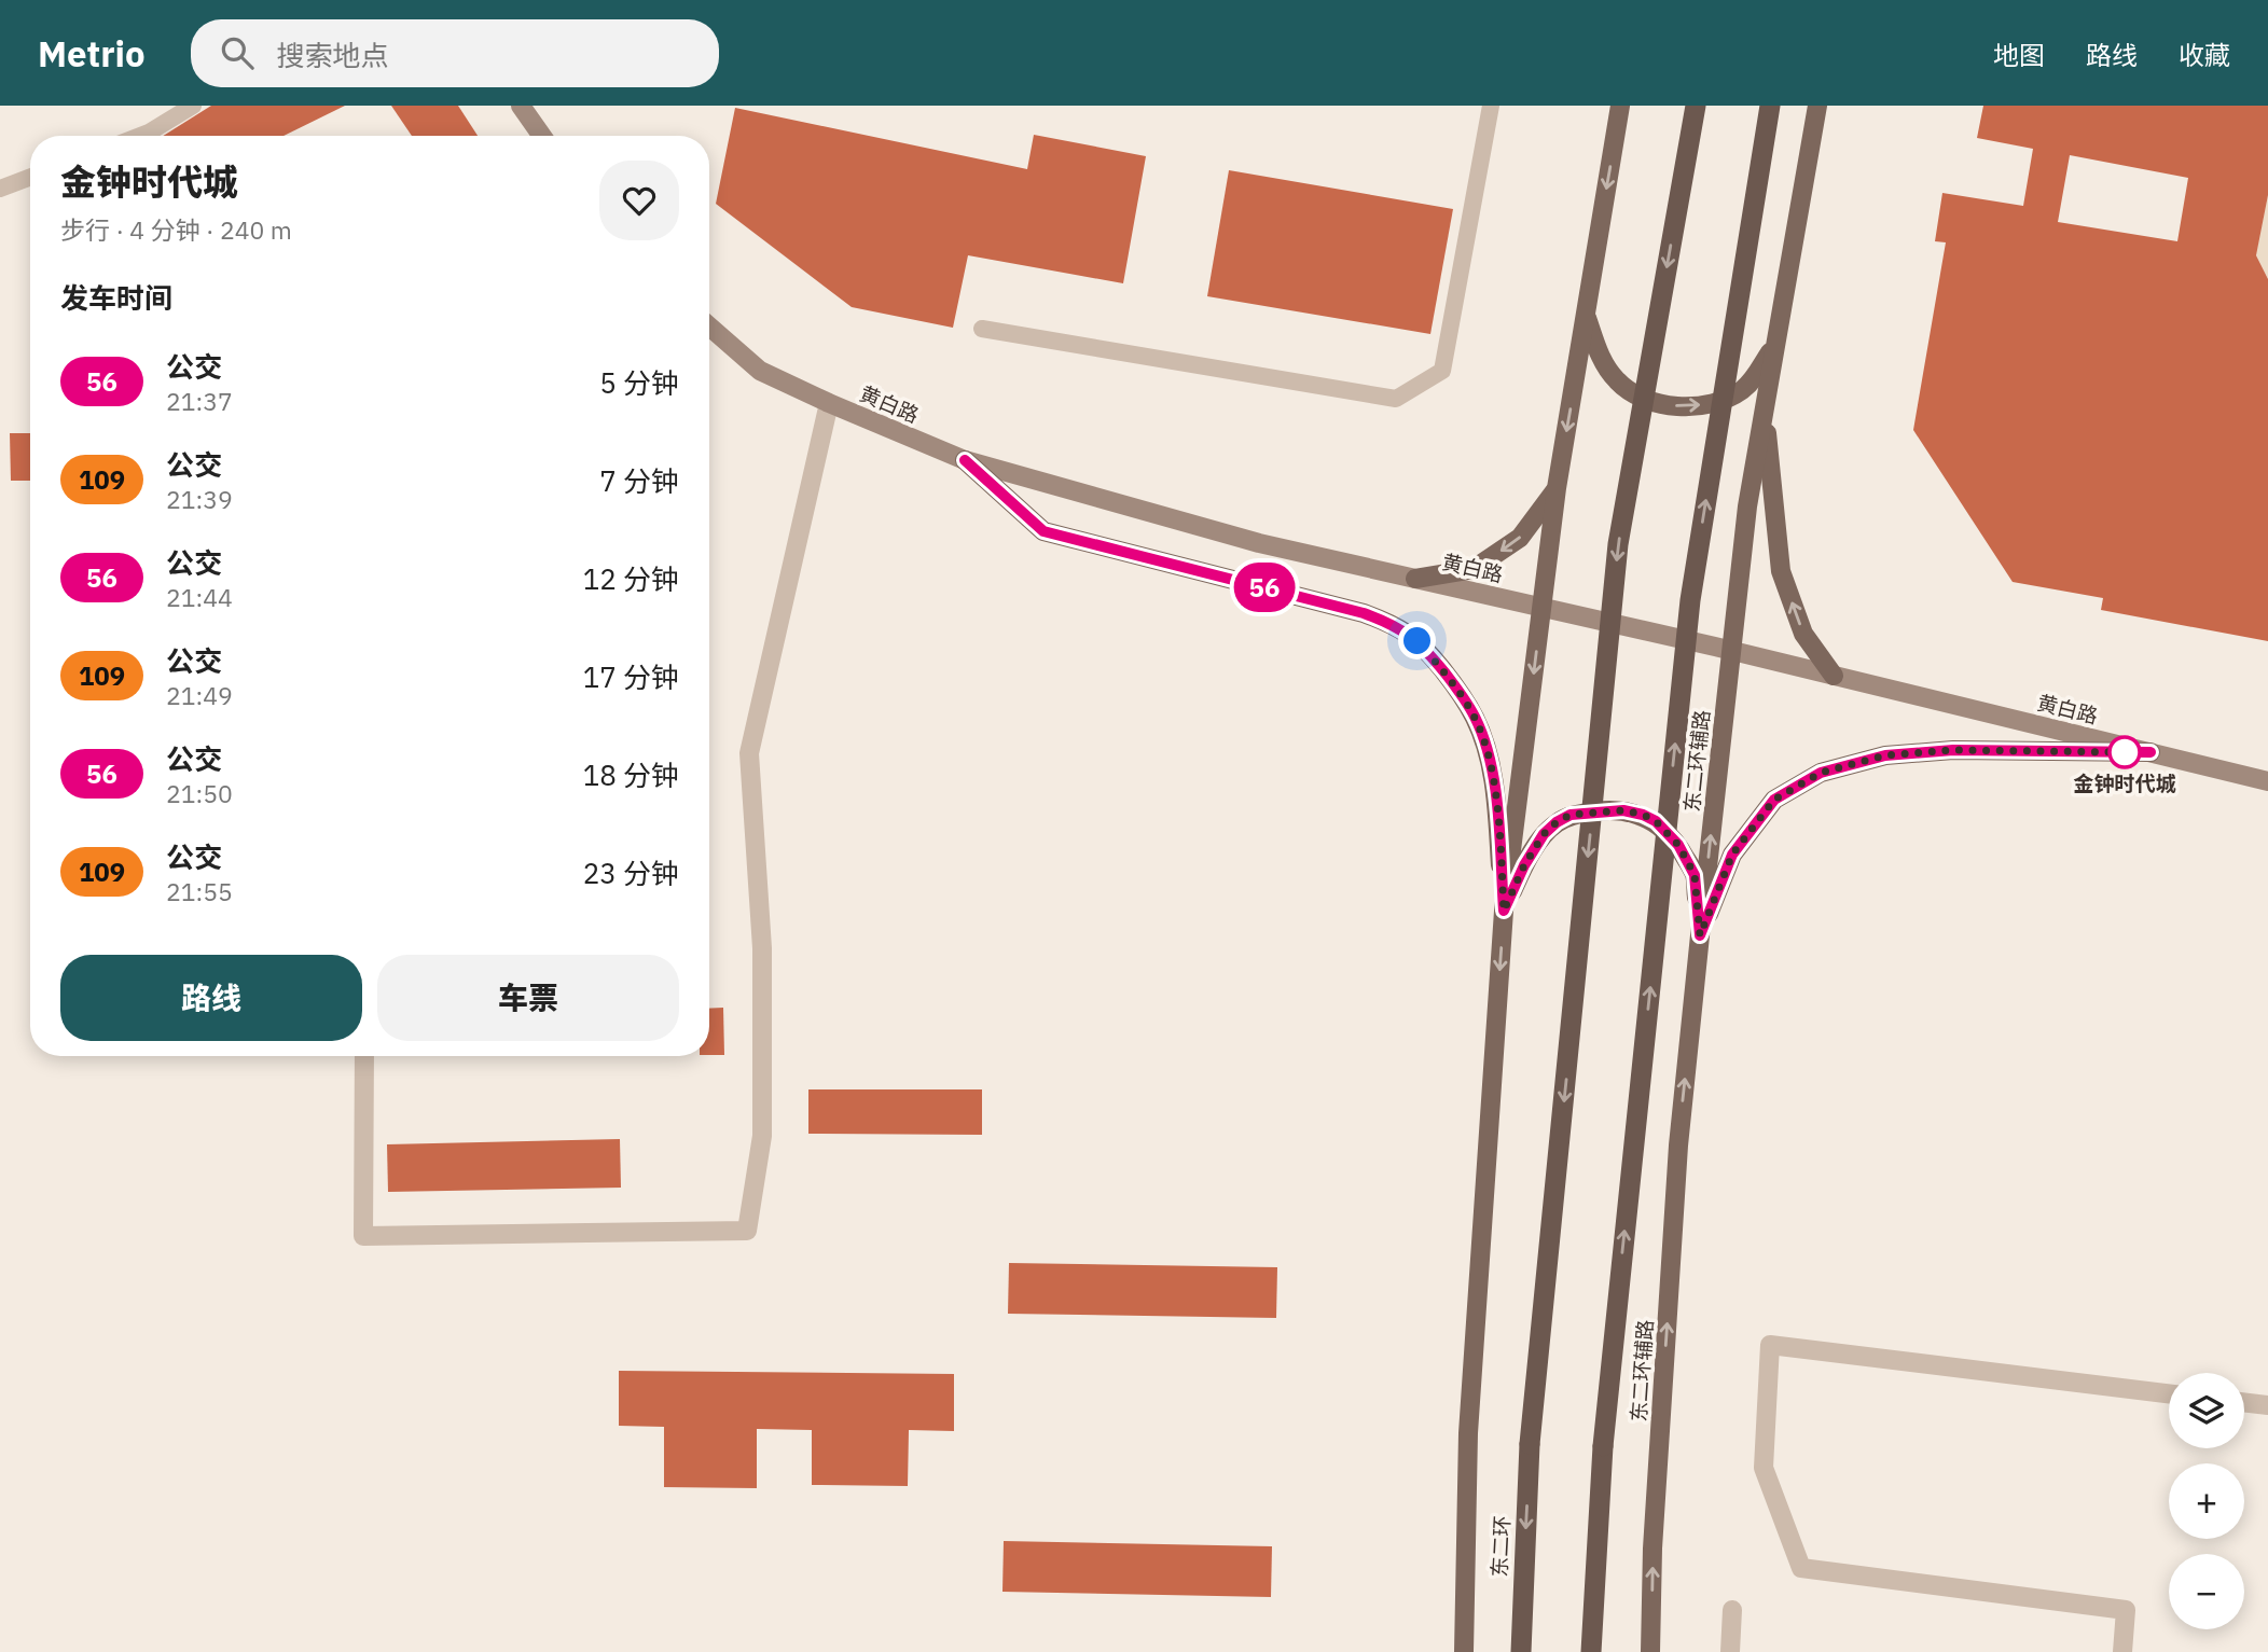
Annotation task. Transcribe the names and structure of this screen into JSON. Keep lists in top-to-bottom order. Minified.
{"streets":{"highway":["东二环"],"main road":["黄白路","东二环辅路"]},"crossings":[["黄白路","东二环辅路"]],"one_way":["东二环辅路"],"places":["金钟时代城"],"lines":["bus line 56"],"page":{"header":"Metrio","search":"搜索地点","nav":["地图","路线","收藏"],"on_map":"56","heading":[["金钟时代城","步行 · 4 分钟 · 240 m"],"发车时间"],"list":[{"mark":"56","name":"公交","note":"21:37","value":"5 分钟"},{"mark":"109","name":"公交","note":"21:39","value":"7 分钟"},{"mark":"56","name":"公交","note":"21:44","value":"12 分钟"},{"mark":"109","name":"公交","note":"21:49","value":"17 分钟"},{"mark":"56","name":"公交","note":"21:50","value":"18 分钟"},{"mark":"109","name":"公交","note":"21:55","value":"23 分钟"}],"buttons":["路线","车票"],"map_buttons":["+","−"]}}
